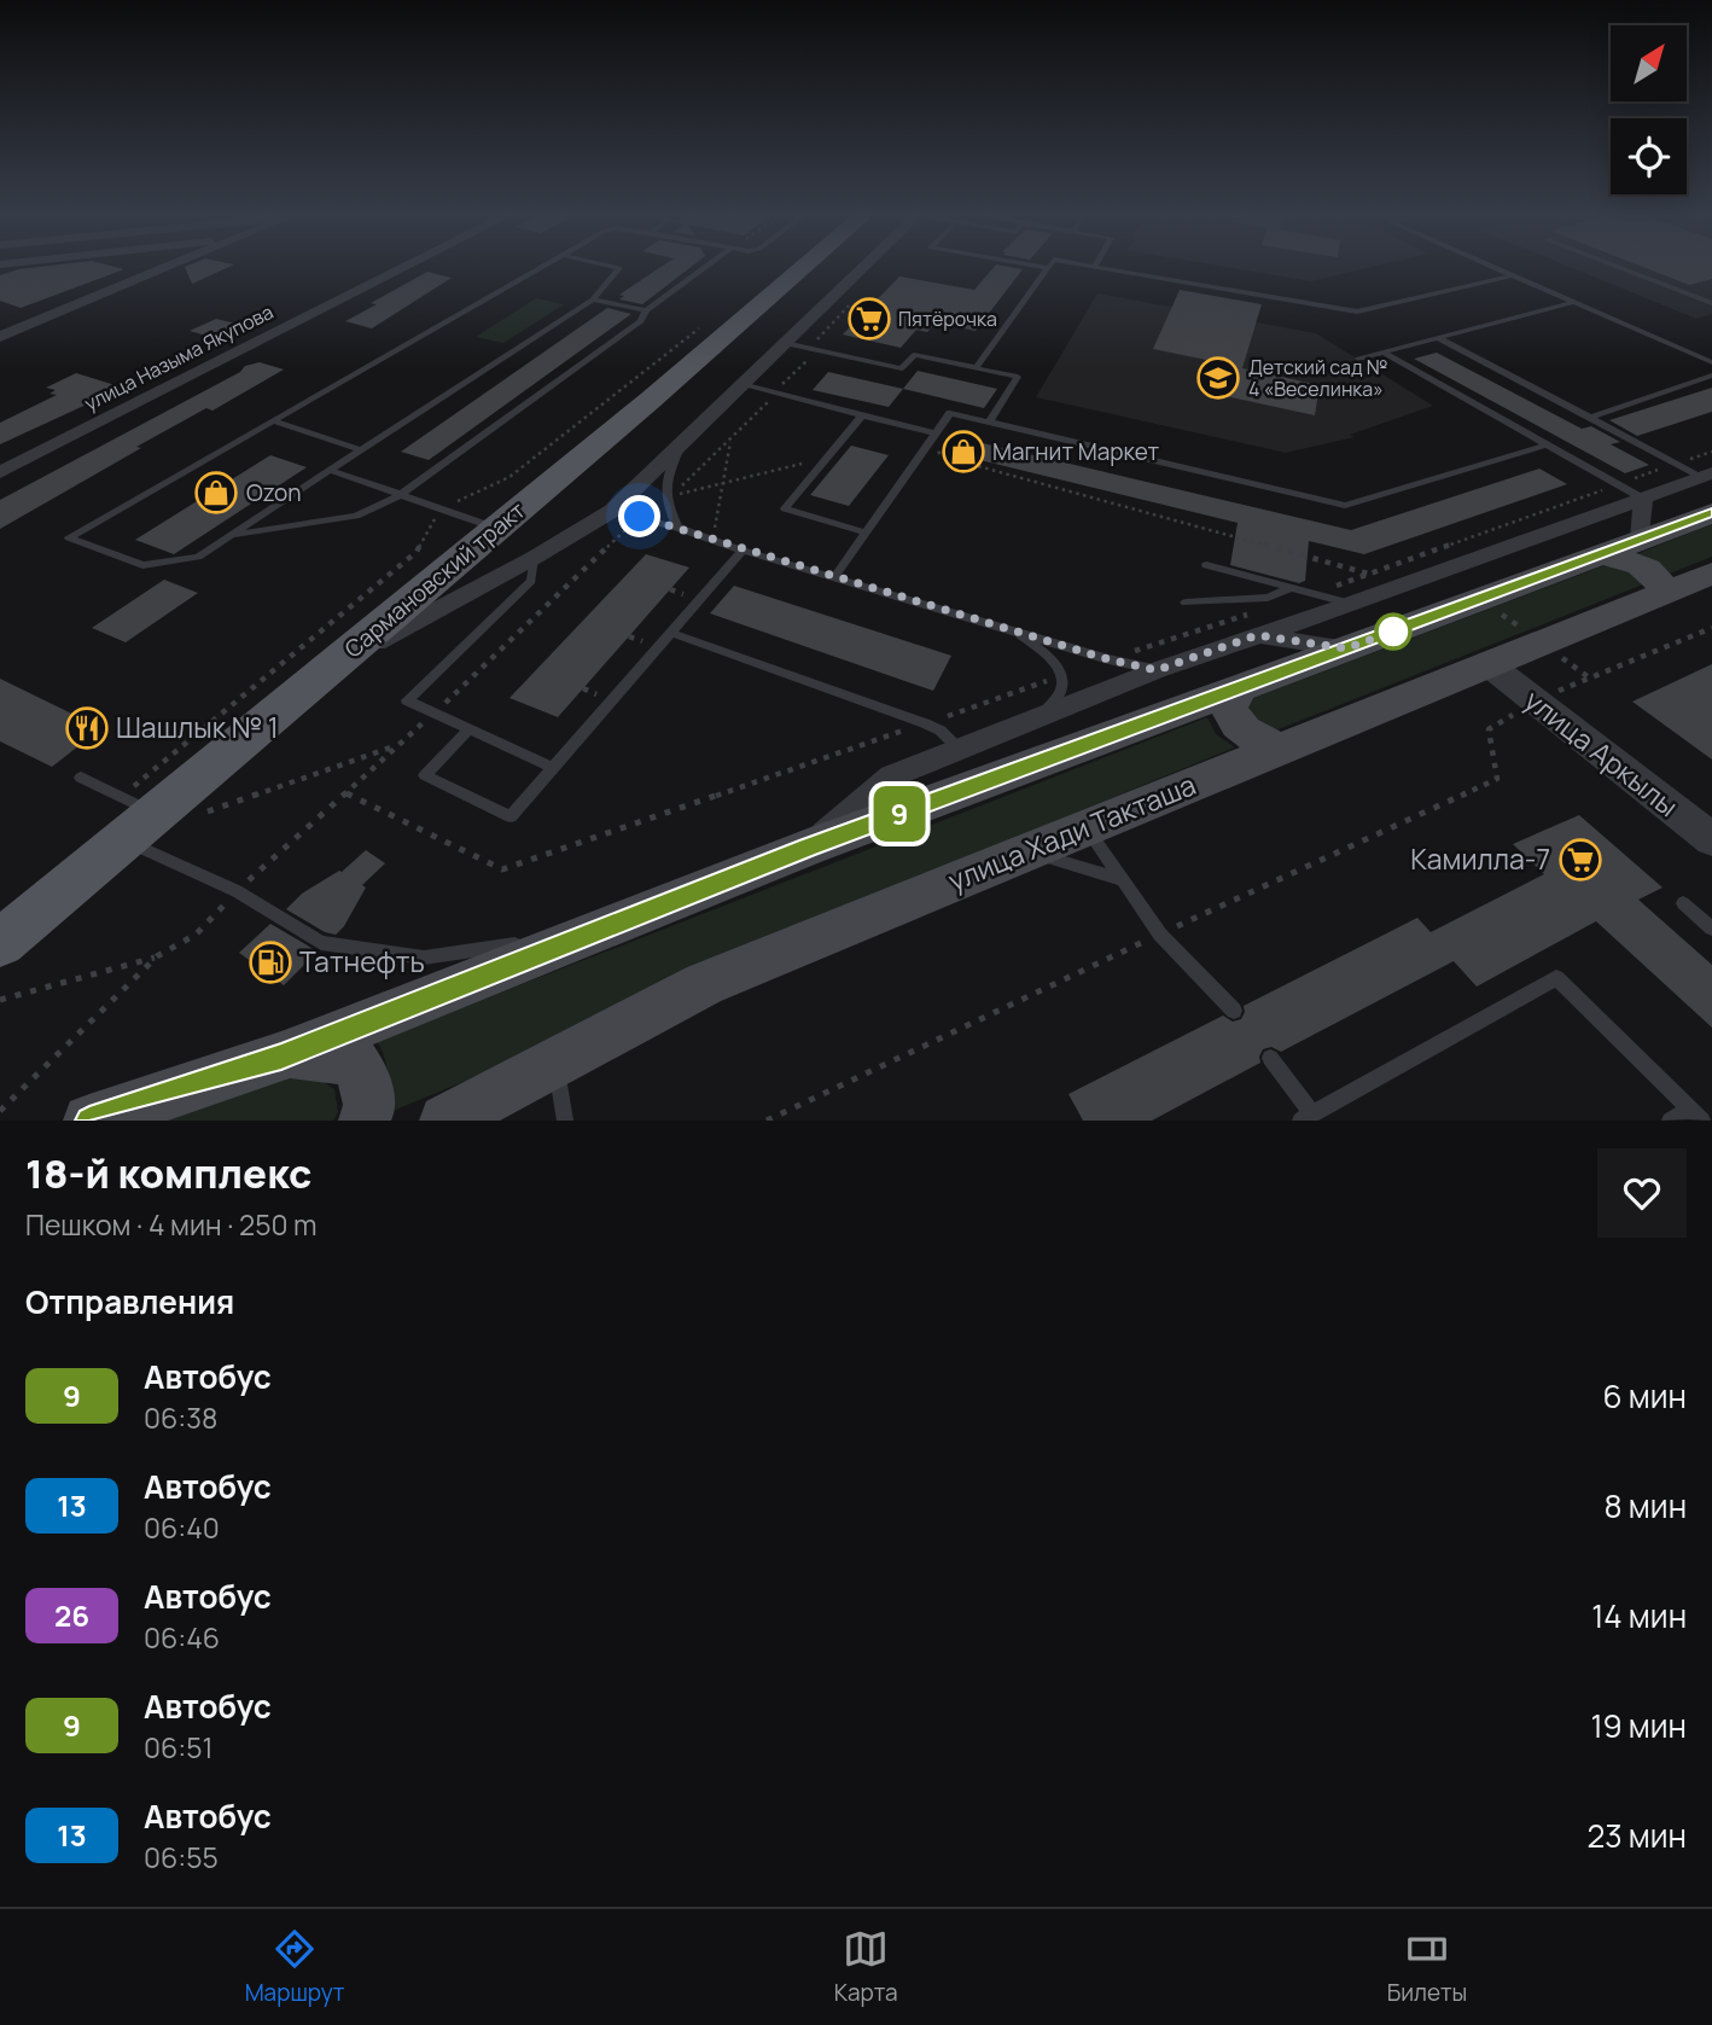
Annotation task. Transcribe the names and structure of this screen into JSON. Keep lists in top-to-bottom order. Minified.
{"streets":{"main road":["Сармановский тракт","улица Хади Такташа"],"street":["улица Назыма Якупова","улица Аркылы"]},"crossings":[["улица Аркылы","улица Хади Такташа"]],"places":{"supermarket":["Пятёрочка","Камилла-7"],"school or university":["Детский сад № 4 «Веселинка»"],"shop":["Магнит Маркет","Ozon"],"restaurant":["Шашлык № 1"],"fuel station":["Татнефть"]},"lines":["bus line 9"],"north":"top right","page":{"on_map":"9","heading":[["18-й комплекс","Пешком · 4 мин · 250 m"],"Отправления"],"list":[{"mark":"9","name":"Автобус","note":"06:38","value":"6 мин"},{"mark":"13","name":"Автобус","note":"06:40","value":"8 мин"},{"mark":"26","name":"Автобус","note":"06:46","value":"14 мин"},{"mark":"9","name":"Автобус","note":"06:51","value":"19 мин"},{"mark":"13","name":"Автобус","note":"06:55","value":"23 мин"}],"tabs":["Маршрут","Карта","Билеты"]}}
